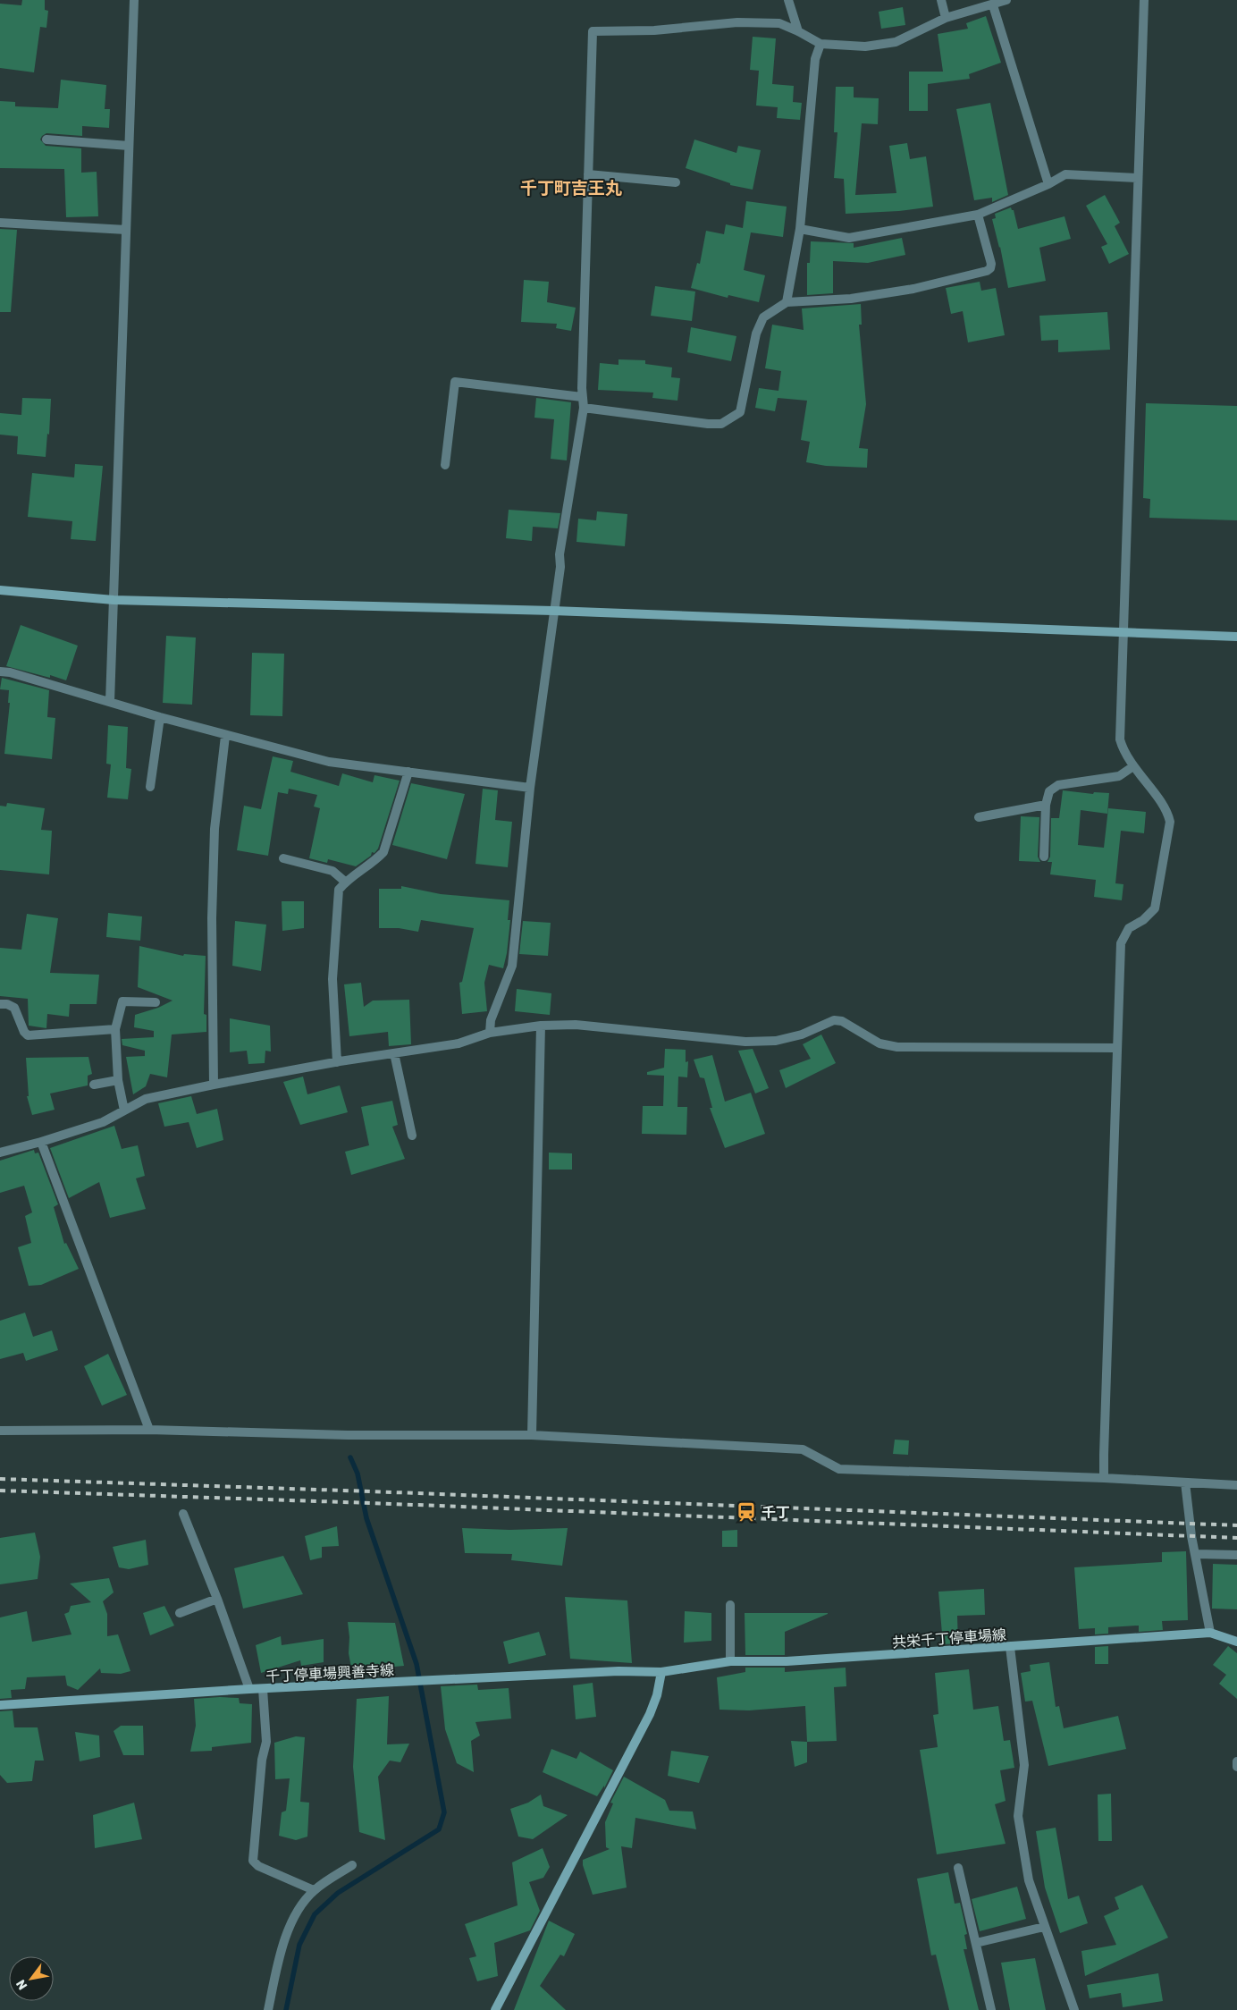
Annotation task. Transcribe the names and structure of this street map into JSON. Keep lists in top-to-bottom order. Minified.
{"streets":{"street":["共栄千丁停車場線","千丁停車場興善寺線"]},"crossings":[["共栄千丁停車場線","千丁停車場興善寺線"]],"districts":["千丁町吉王丸"],"places":{"station":["千丁"]},"north":"bottom left"}
